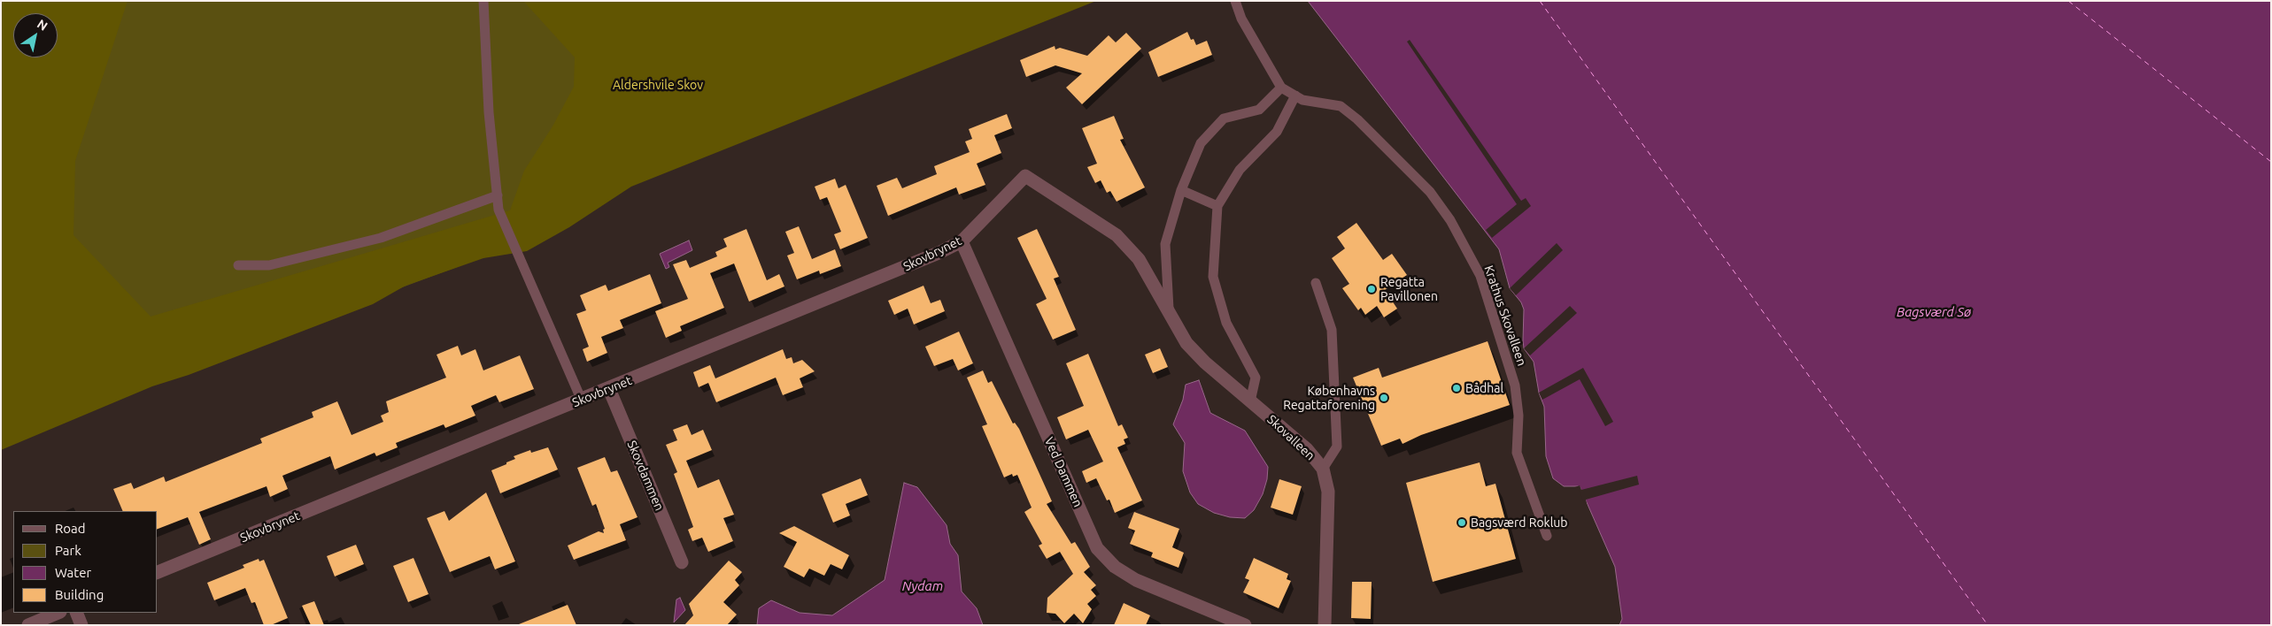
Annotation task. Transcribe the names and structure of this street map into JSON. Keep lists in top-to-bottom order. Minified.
{"streets":{"street":["Skovbrynet","Skovalleen","Ved Dammen","Skovdammen"],"lane":["Krathus Skovalleen"]},"crossings":[["Skovbrynet","Skovalleen"],["Skovbrynet","Ved Dammen"],["Skovbrynet","Skovdammen"]],"water":["Bagsværd Sø","Nydam"],"parks":["Aldershvile Skov"],"places":["Regatta Pavillonen","Bådhal","Københavns Regattaforening","Bagsværd Roklub"],"legend":["Road","Park","Water","Building"],"north":"top right"}
